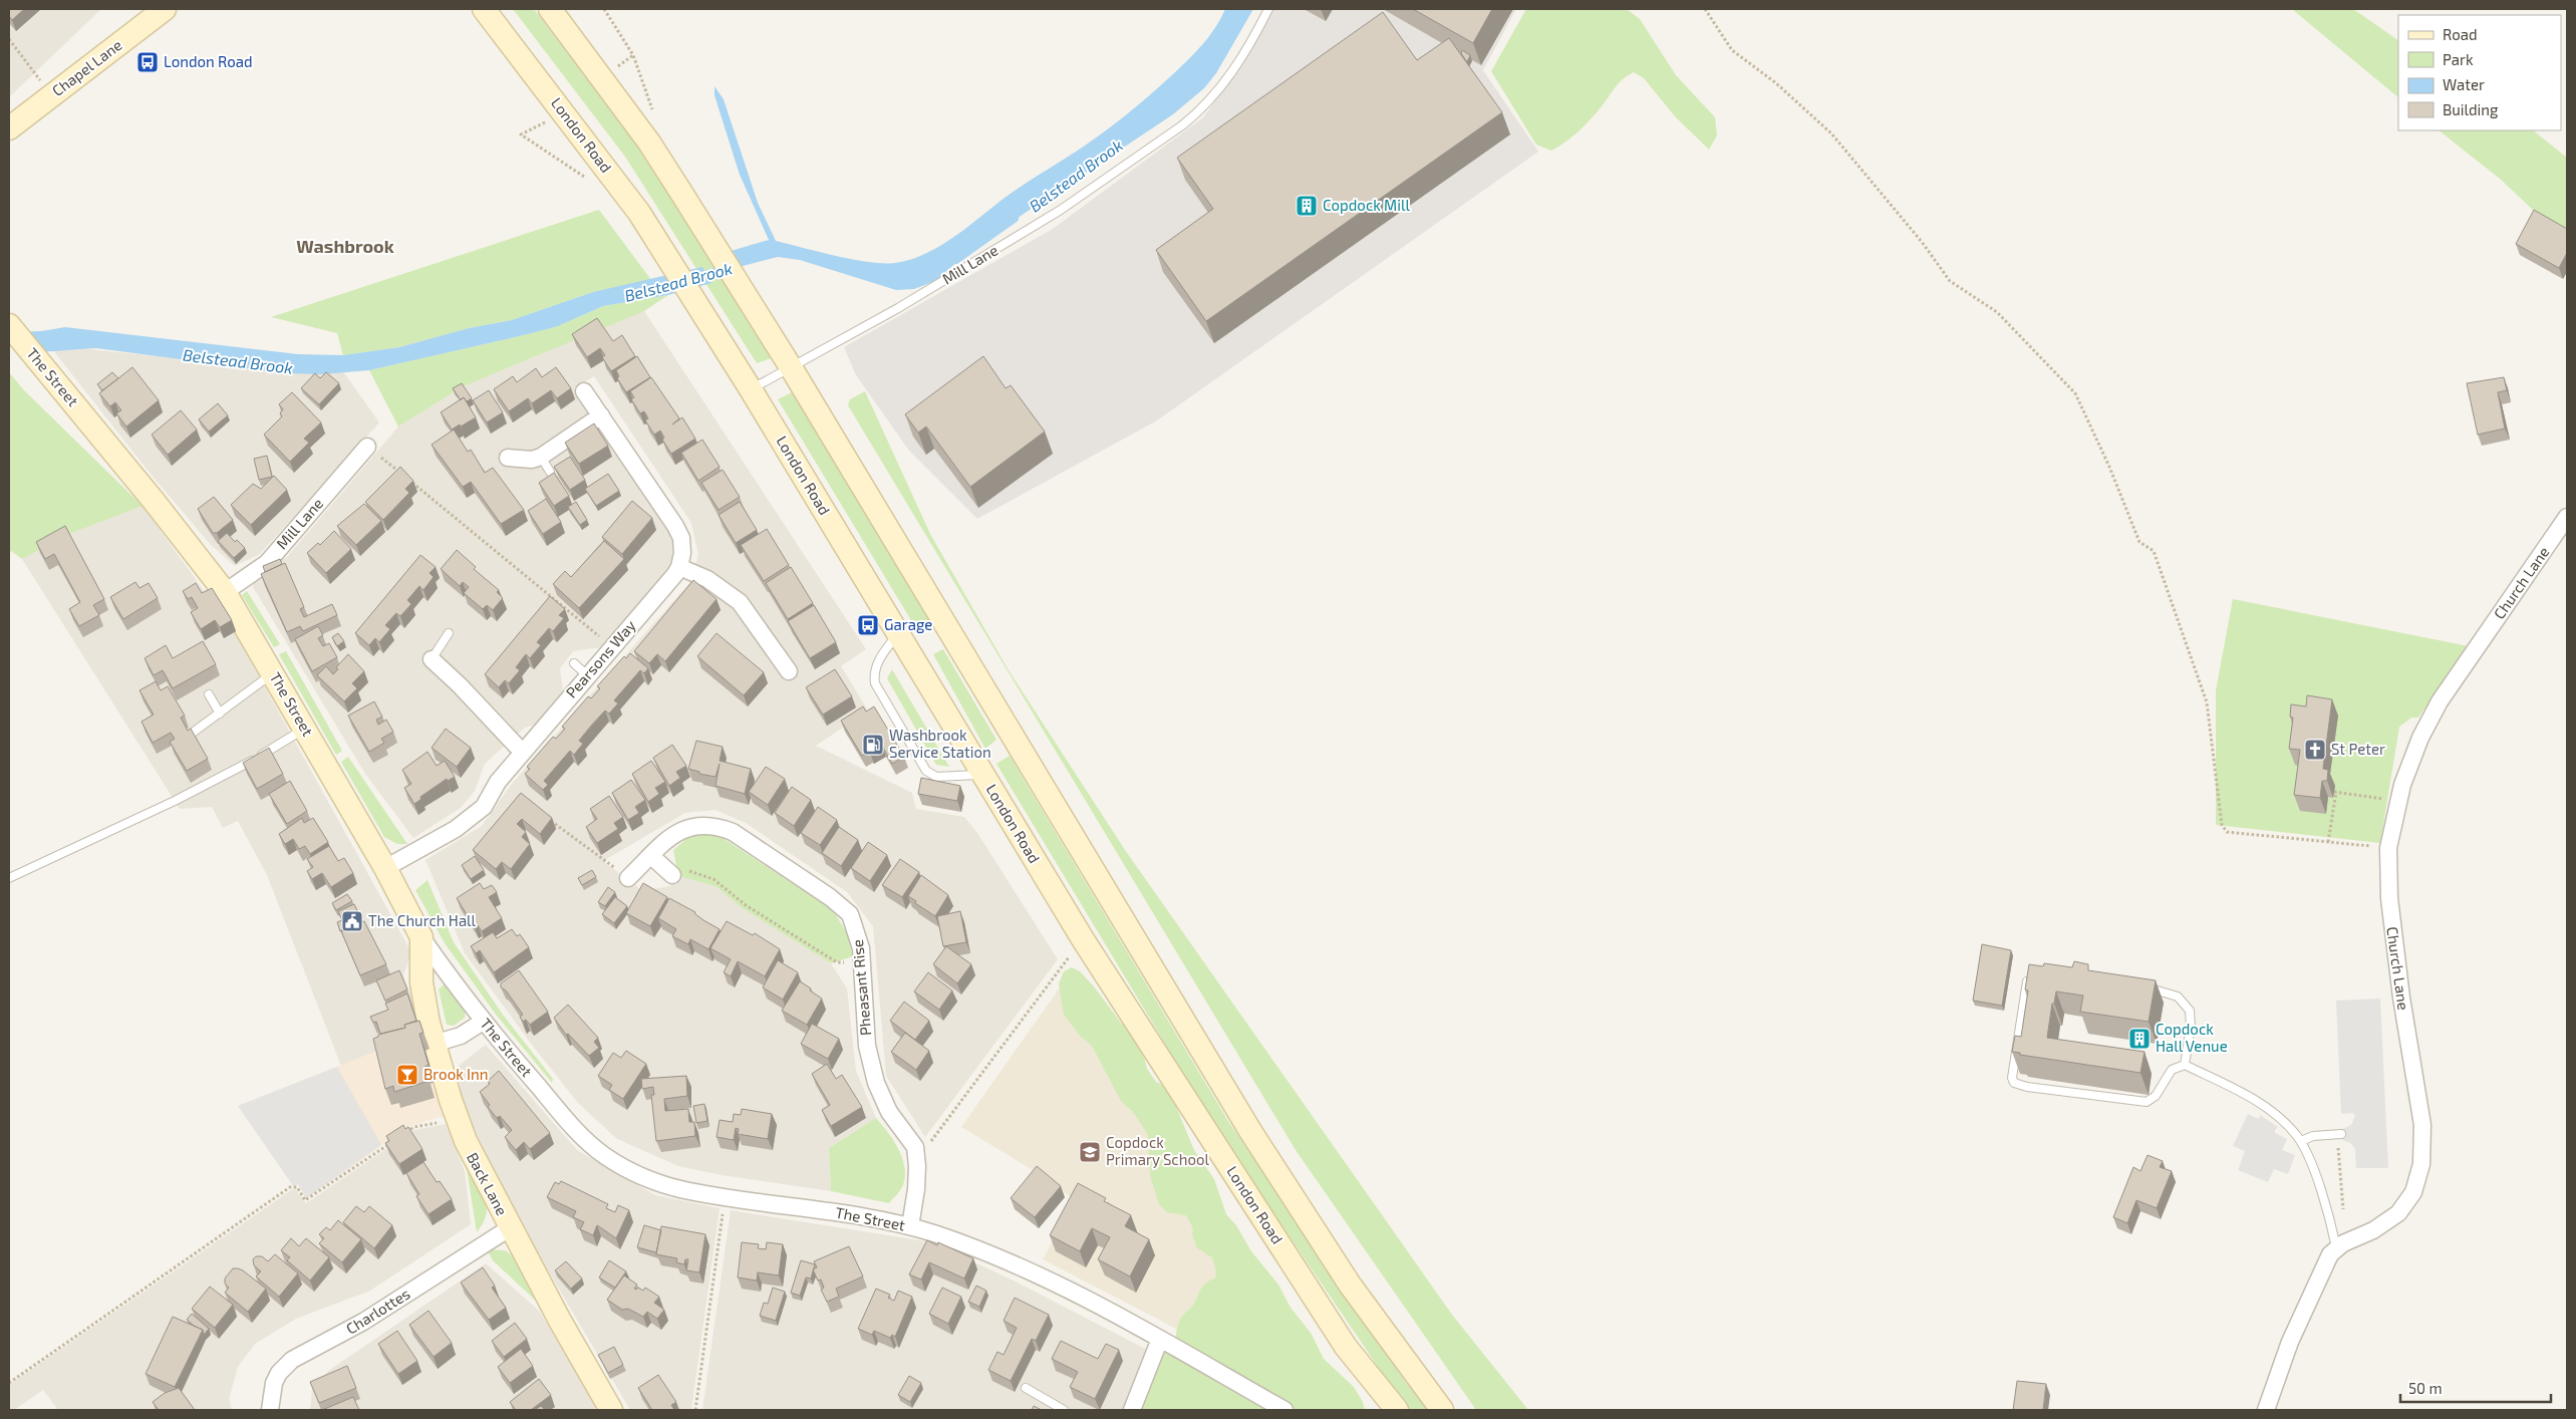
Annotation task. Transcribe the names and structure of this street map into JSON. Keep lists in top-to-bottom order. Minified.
{"streets":{"street":["Chapel Lane","London Road","Mill Lane","The Street","Church Lane","Pearsons Way","Pheasant Rise","Back Lane","Charlottes"]},"crossings":[["London Road","Mill Lane"],["Mill Lane","The Street"],["The Street","Pearsons Way"],["The Street","Back Lane"],["Back Lane","Charlottes"]],"districts":["Washbrook"],"water":["Belstead Brook"],"places":{"bus stop":["London Road","Garage"],"building":["Copdock Mill","Copdock Hall Venue"],"fuel station":["Washbrook Service Station"],"church":["St Peter"],"public building":["The Church Hall"],"bar":["Brook Inn"],"school or university":["Copdock Primary School"]},"legend":["Road","Park","Water","Building"],"scale_bar":"50 m"}
